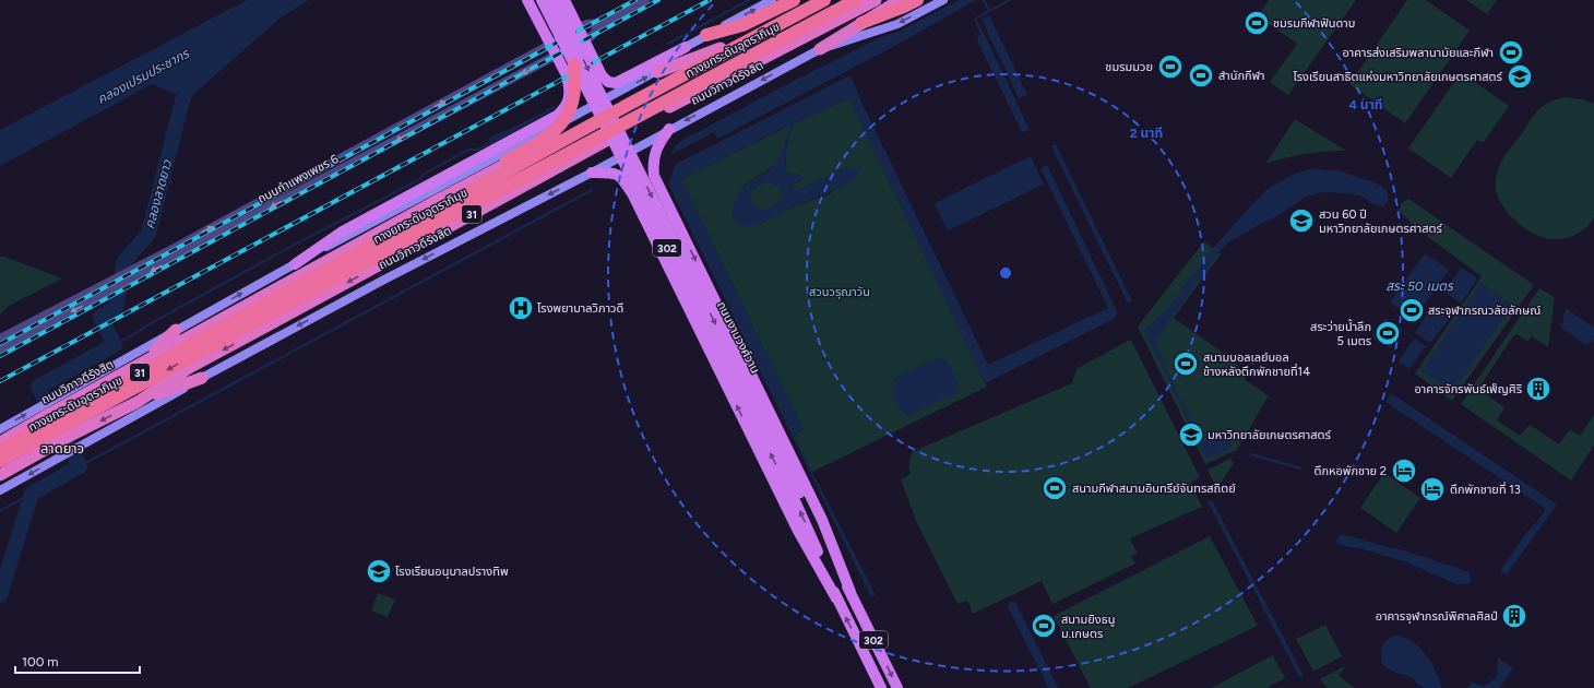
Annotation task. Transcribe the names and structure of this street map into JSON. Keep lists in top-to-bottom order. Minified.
{"streets":{"highway":["ทางยกระดับอุตราภิมุข","ถนนวิภาวดีรังสิต","31"],"main road":["302","ถนนงามวงศ์วาน"],"street":["ถนนกำแพงเพชร 6"]},"districts":["ลาดยาว"],"water":["คลองเปรมประชากร","คลองลาดยาว","สระ 50 เมตร"],"parks":["สวนวรุณาวัน"],"places":{"sports":["ชมรมกีฬาฟันดาบ","อาคารส่งเสริมพลานามัยและกีฬา","ชมรมมวย","สำนักกีฬา","สระจุฬาภรณวลัยลักษณ์","สระว่ายน้ำลึก 5 เมตร","สนามบอลเลย์บอล ข้างหลังตึกพักชายที่14","สนามกีฬาสนามอินทรีย์จันทรสถิตย์","สนามยิงธนู ม.เกษตร"],"school or university":["โรงเรียนสาธิตแห่งมหาวิทยาลัยเกษตรศาสตร์","สวน 60 ปี มหาวิทยาลัยเกษตรศาสตร์","มหาวิทยาลัยเกษตรศาสตร์","โรงเรียนอนุบาลปรางทิพ"],"hospital":["โรงพยาบาลวิภาวดี"],"building":["อาคารจักรพันธ์เพ็ญศิริ","อาคารจุฬาภรณ์พิศาลศิลป์"],"hotel":["ตึกหอพักชาย 2","ตึกพักชายที่ 13"]},"scale_bar":"100 m","rings":["4 นาที","2 นาที"]}
